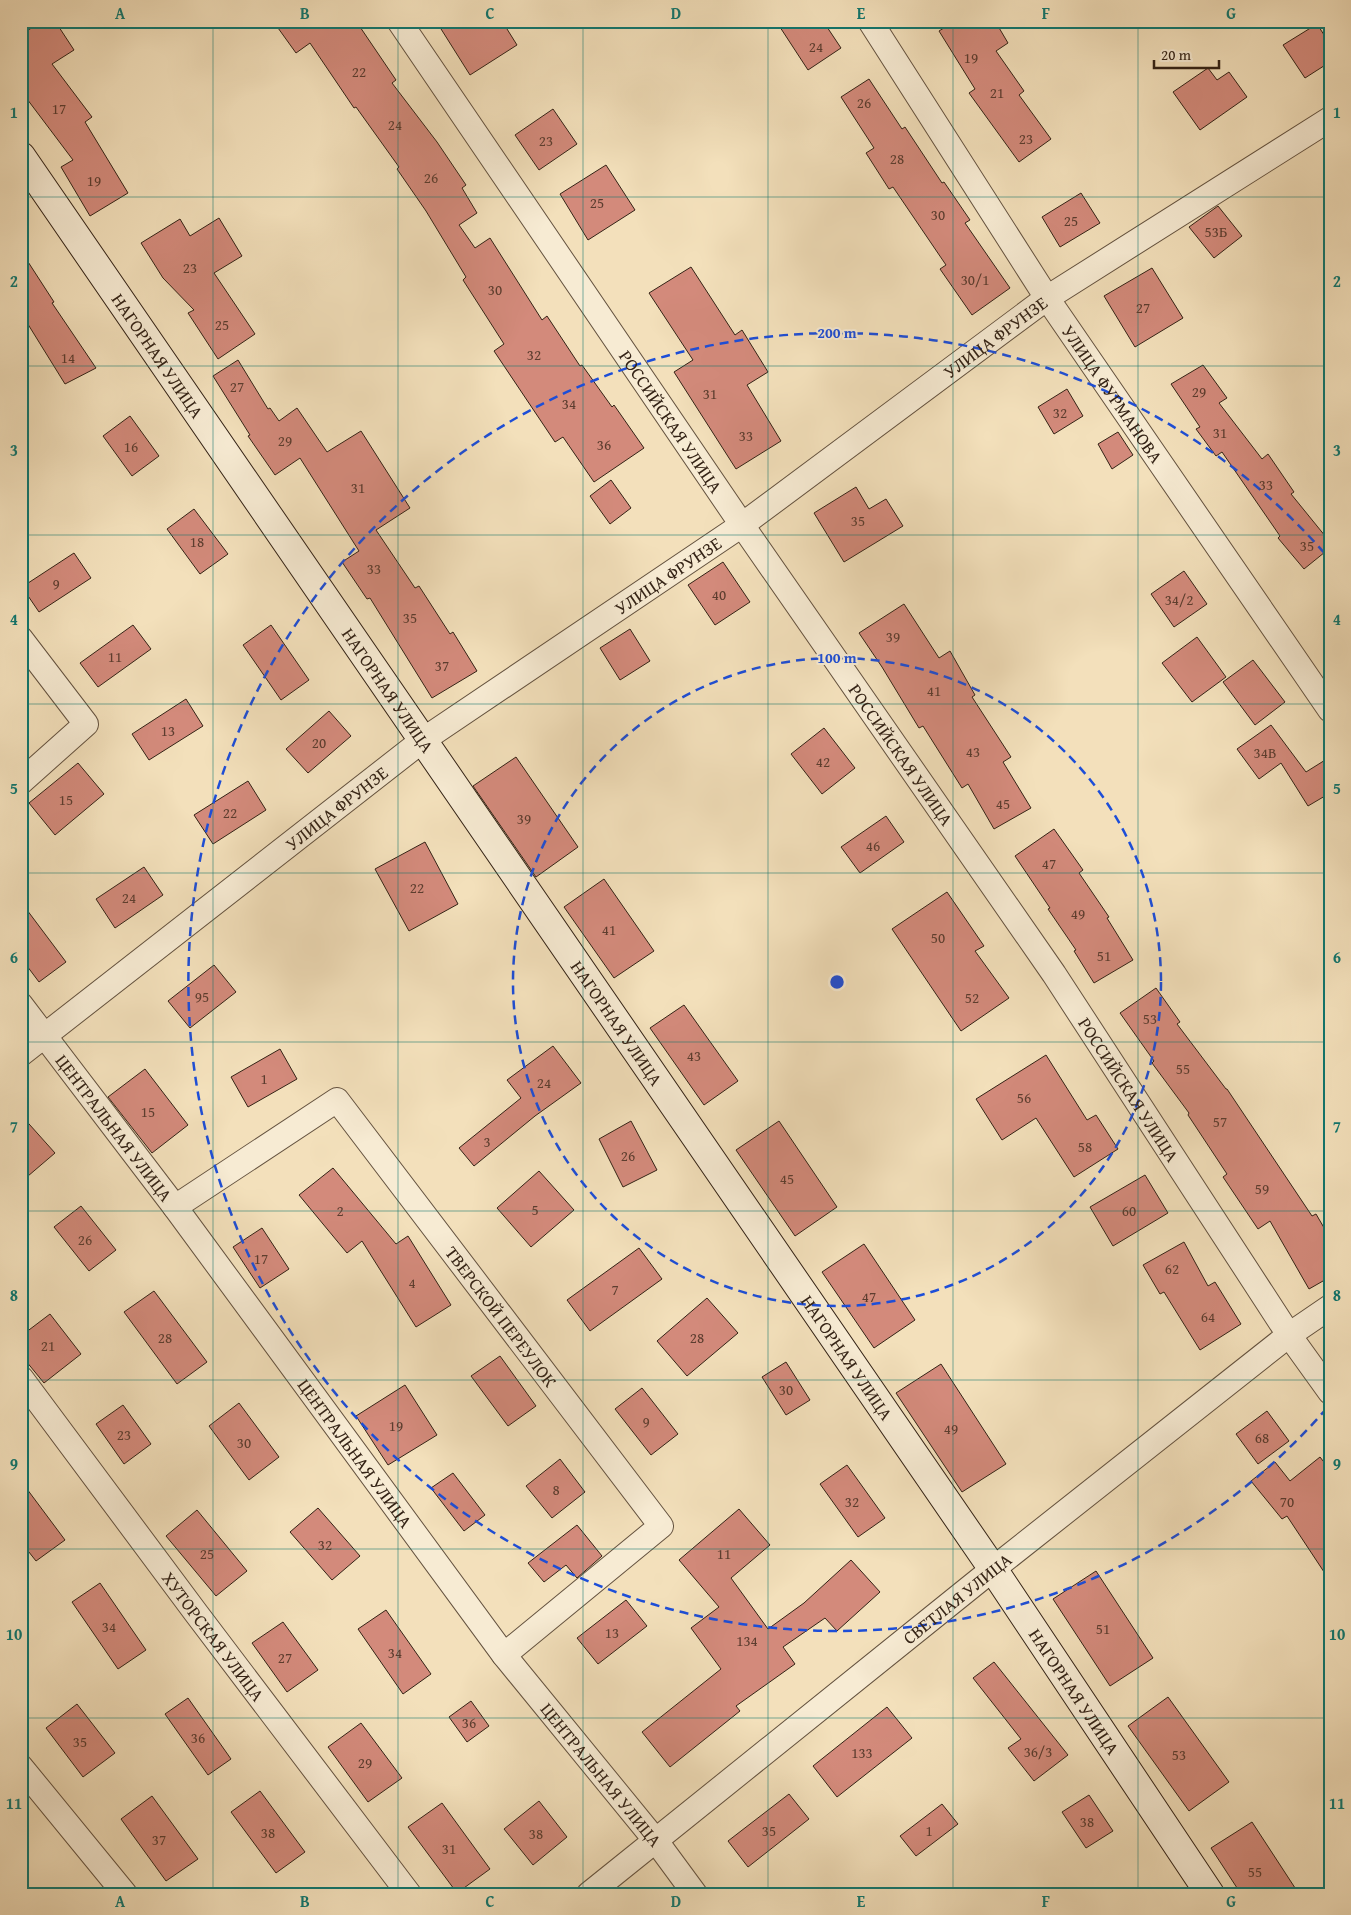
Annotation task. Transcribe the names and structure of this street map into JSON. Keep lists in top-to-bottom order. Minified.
{"streets":{"street":["УЛИЦА ФРУНЗЕ","НАГОРНАЯ УЛИЦА","УЛИЦА ФУРМАНОВА","РОССИЙСКАЯ УЛИЦА","ЦЕНТРАЛЬНАЯ УЛИЦА","ТВЕРСКОЙ ПЕРЕУЛОК","СВЕТЛАЯ УЛИЦА","ХУТОРСКАЯ УЛИЦА"]},"crossings":[["УЛИЦА ФРУНЗЕ","НАГОРНАЯ УЛИЦА"],["УЛИЦА ФРУНЗЕ","УЛИЦА ФУРМАНОВА"],["УЛИЦА ФРУНЗЕ","РОССИЙСКАЯ УЛИЦА"],["УЛИЦА ФРУНЗЕ","ЦЕНТРАЛЬНАЯ УЛИЦА"],["НАГОРНАЯ УЛИЦА","СВЕТЛАЯ УЛИЦА"],["РОССИЙСКАЯ УЛИЦА","СВЕТЛАЯ УЛИЦА"],["ЦЕНТРАЛЬНАЯ УЛИЦА","ТВЕРСКОЙ ПЕРЕУЛОК"],["ЦЕНТРАЛЬНАЯ УЛИЦА","СВЕТЛАЯ УЛИЦА"]],"house_numbers":["24","19","22","21","26","17","24","23","23","28","26","19","25","30","25","53Б","23","30/1","30","27","25","32","14","27","29","31","34","32","31","33","29","36","16","33","31","35","18","35","33","9","40","34/2","35","39","11","37","41","13","20","43","34В","42","15","45","22","39","46","47","22","24","49","41","50","51","95","52","53","43","55","1","24","56","15","57","3","58","26","45","59","5","2","60","26","17","62","4","7","47","64","28","28","21","30","9","19","49","23","68","30","8","32","70","32","25","11","34","51","13","134","34","27","36","36","35","36/3","133","53","29","38","35","1","38","38","37","31","55"],"scale_bar":"20 m","grid":{"columns":["A","B","C","D","E","F","G"],"rows":["1","2","3","4","5","6","7","8","9","10","11"]},"rings":["200 m","100 m"]}
